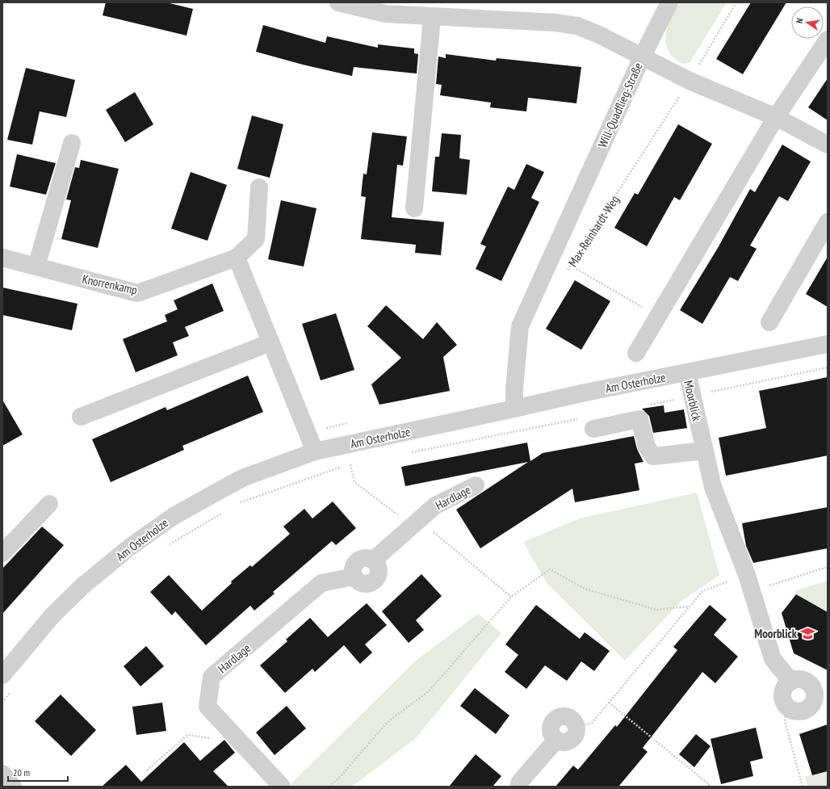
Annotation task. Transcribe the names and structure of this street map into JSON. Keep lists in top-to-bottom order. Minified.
{"streets":{"street":["Will-Quadflieg-Straße","Knorrenkamp","Am Osterholze","Moorblick","Hardlage"],"path":["Max-Reinhardt-Weg"]},"crossings":[["Will-Quadflieg-Straße","Am Osterholze"],["Am Osterholze","Moorblick"]],"places":{"school or university":["Moorblick"]},"scale_bar":"20 m","north":"left"}
